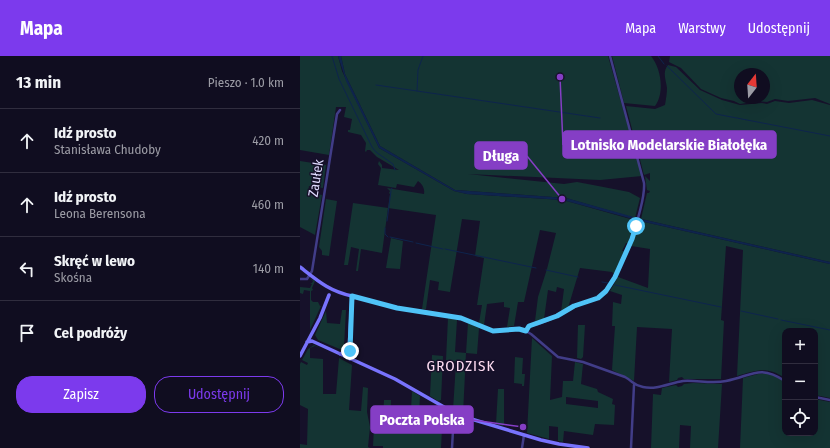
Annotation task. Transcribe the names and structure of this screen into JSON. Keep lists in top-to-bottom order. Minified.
{"streets":{"street":["Zaułek"]},"districts":["GRODZISK"],"places":["Lotnisko Modelarskie Białołęka","Długa","Poczta Polska"],"north":"top","page":{"header":"Mapa","nav":["Mapa","Warstwy","Udostępnij"],"heading":["13 min","Pieszo · 1.0 km"],"list":[["Idź prosto","Stanisława Chudoby","420 m"],["Idź prosto","Leona Berensona","460 m"],["Skręć w lewo","Skośna","140 m"],"Cel podróży"],"map_buttons":["+","−"],"buttons":["Zapisz","Udostępnij"]}}
